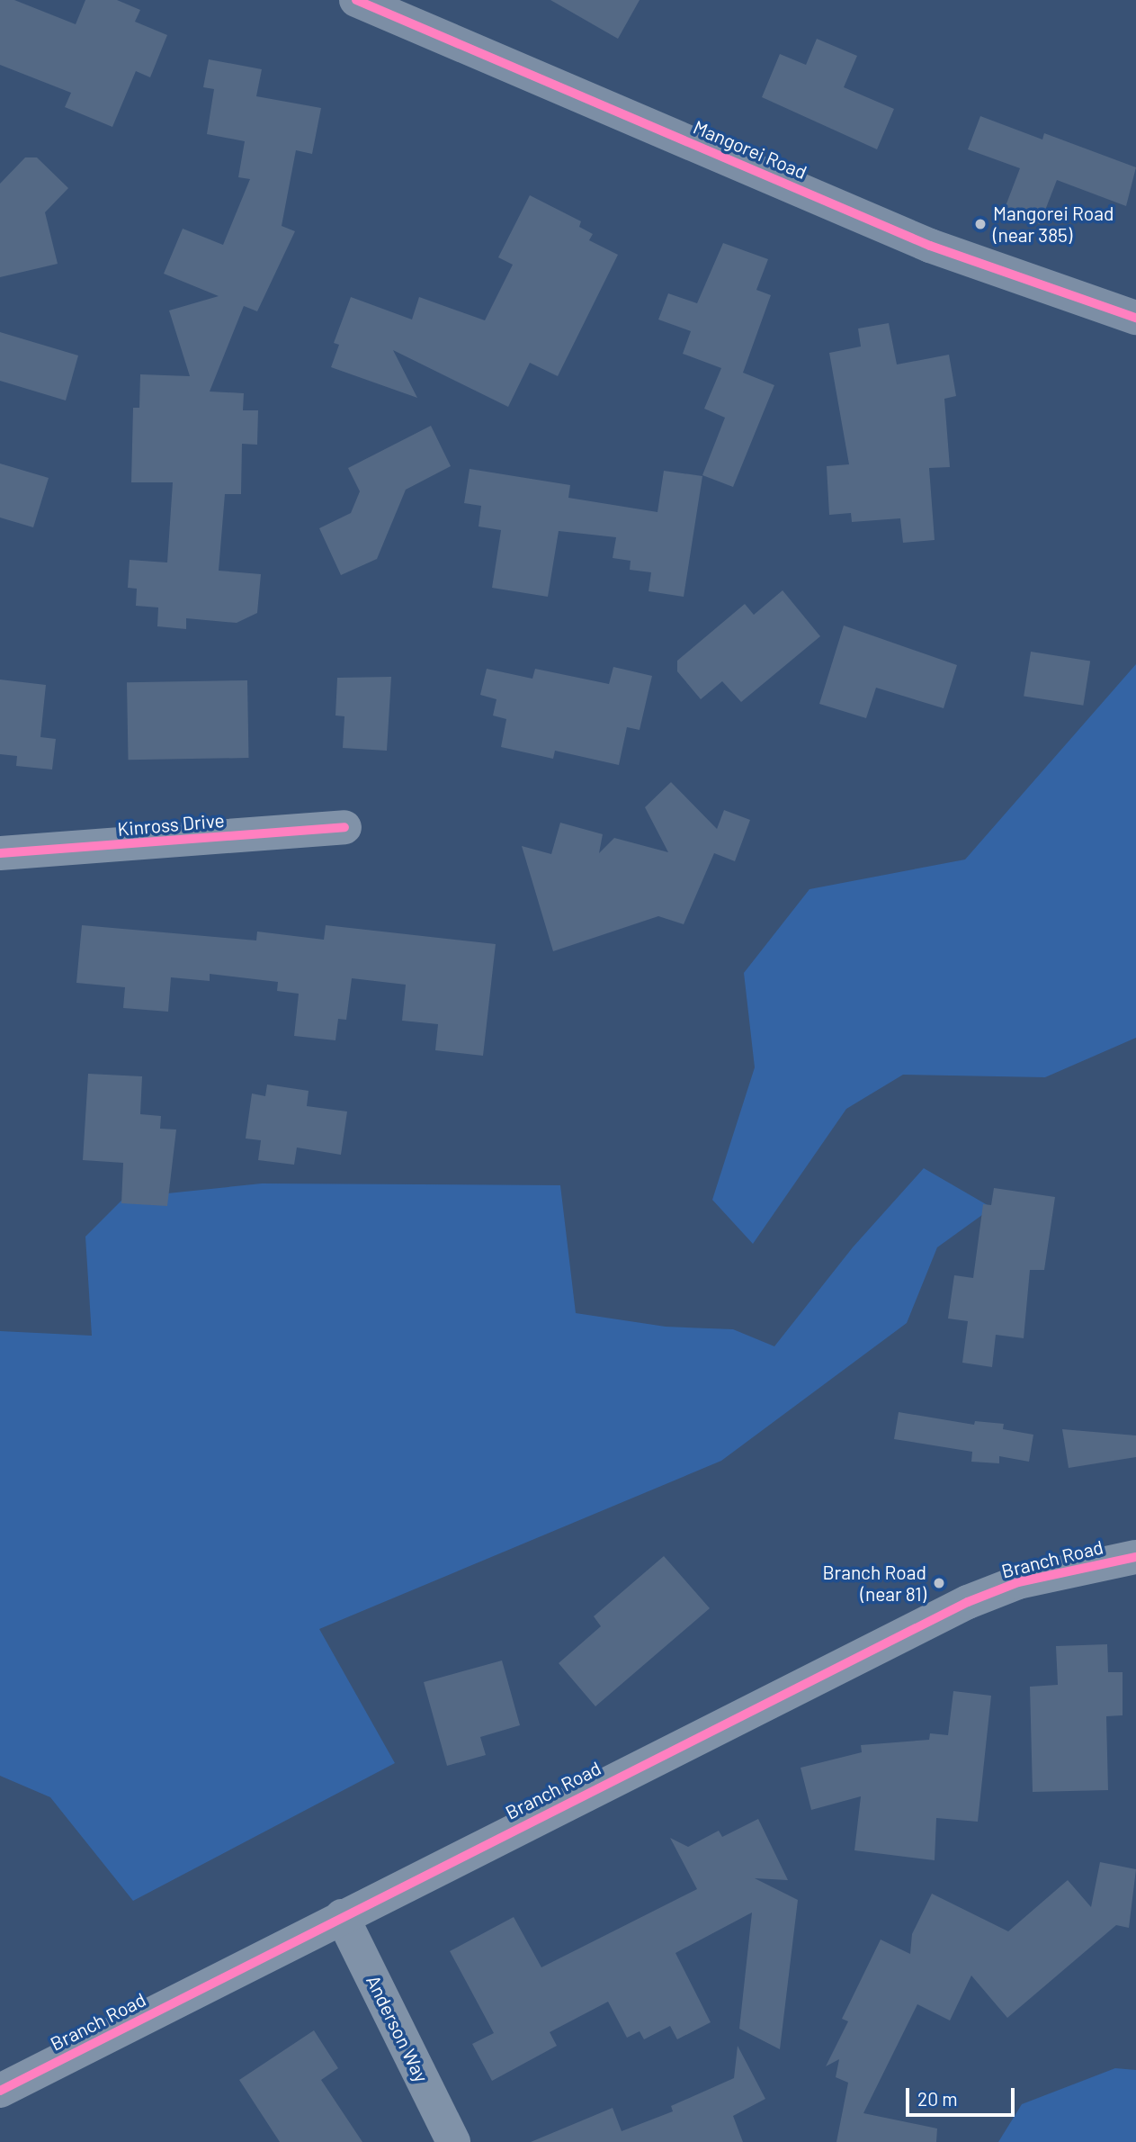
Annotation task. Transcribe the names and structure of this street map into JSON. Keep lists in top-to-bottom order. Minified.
{"streets":{"street":["Mangorei Road","Kinross Drive","Branch Road","Anderson Way"]},"crossings":[["Branch Road","Anderson Way"]],"places":["Mangorei Road (near 385)","Branch Road (near 81)"],"scale_bar":"20 m"}
